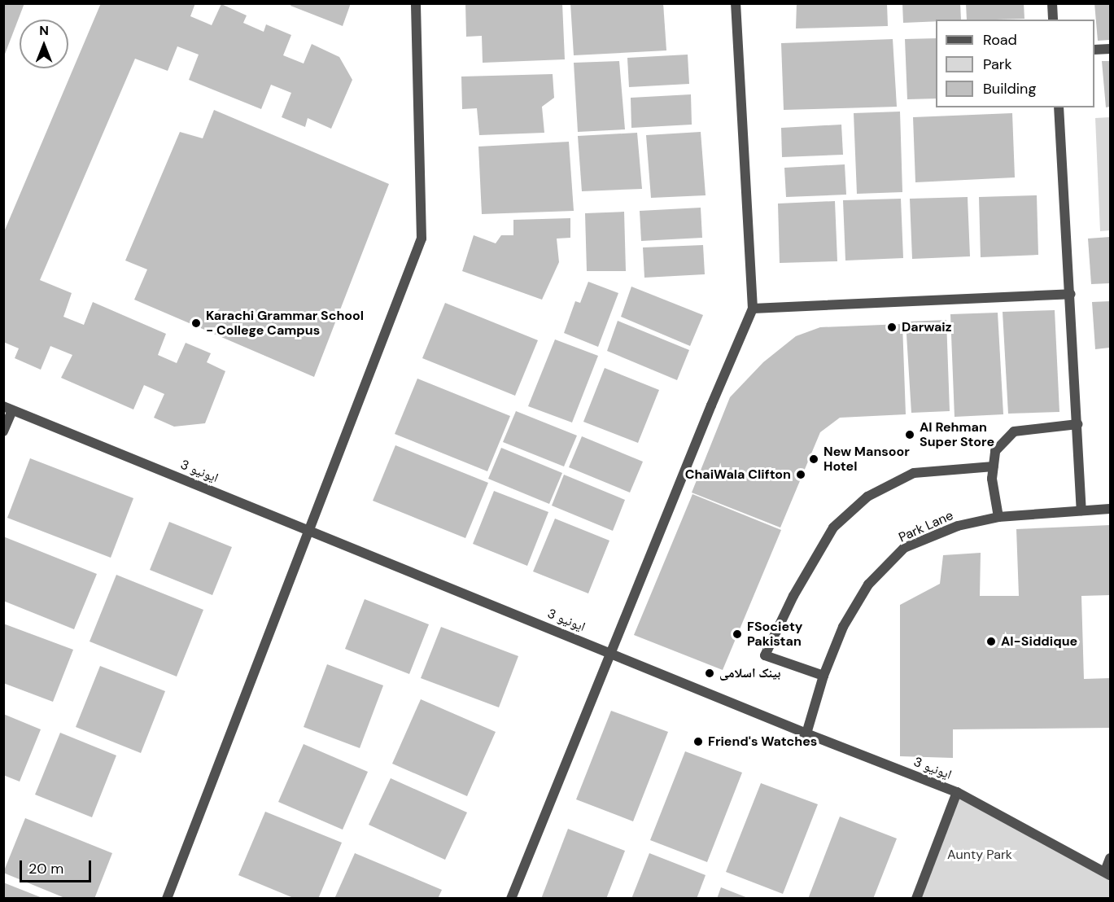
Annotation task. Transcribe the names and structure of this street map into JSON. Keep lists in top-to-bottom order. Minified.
{"streets":{"street":["ایونیو 3","Park Lane"]},"crossings":[["ایونیو 3","Park Lane"]],"parks":["Aunty Park"],"places":["Karachi Grammar School - College Campus","Darwaiz","Al Rehman Super Store","New Mansoor Hotel","ChaiWala Clifton","FSociety Pakistan","Al-Siddique","بینک اسلامی","Friend's Watches"],"legend":["Road","Park","Building"],"scale_bar":"20 m","north":"top"}
